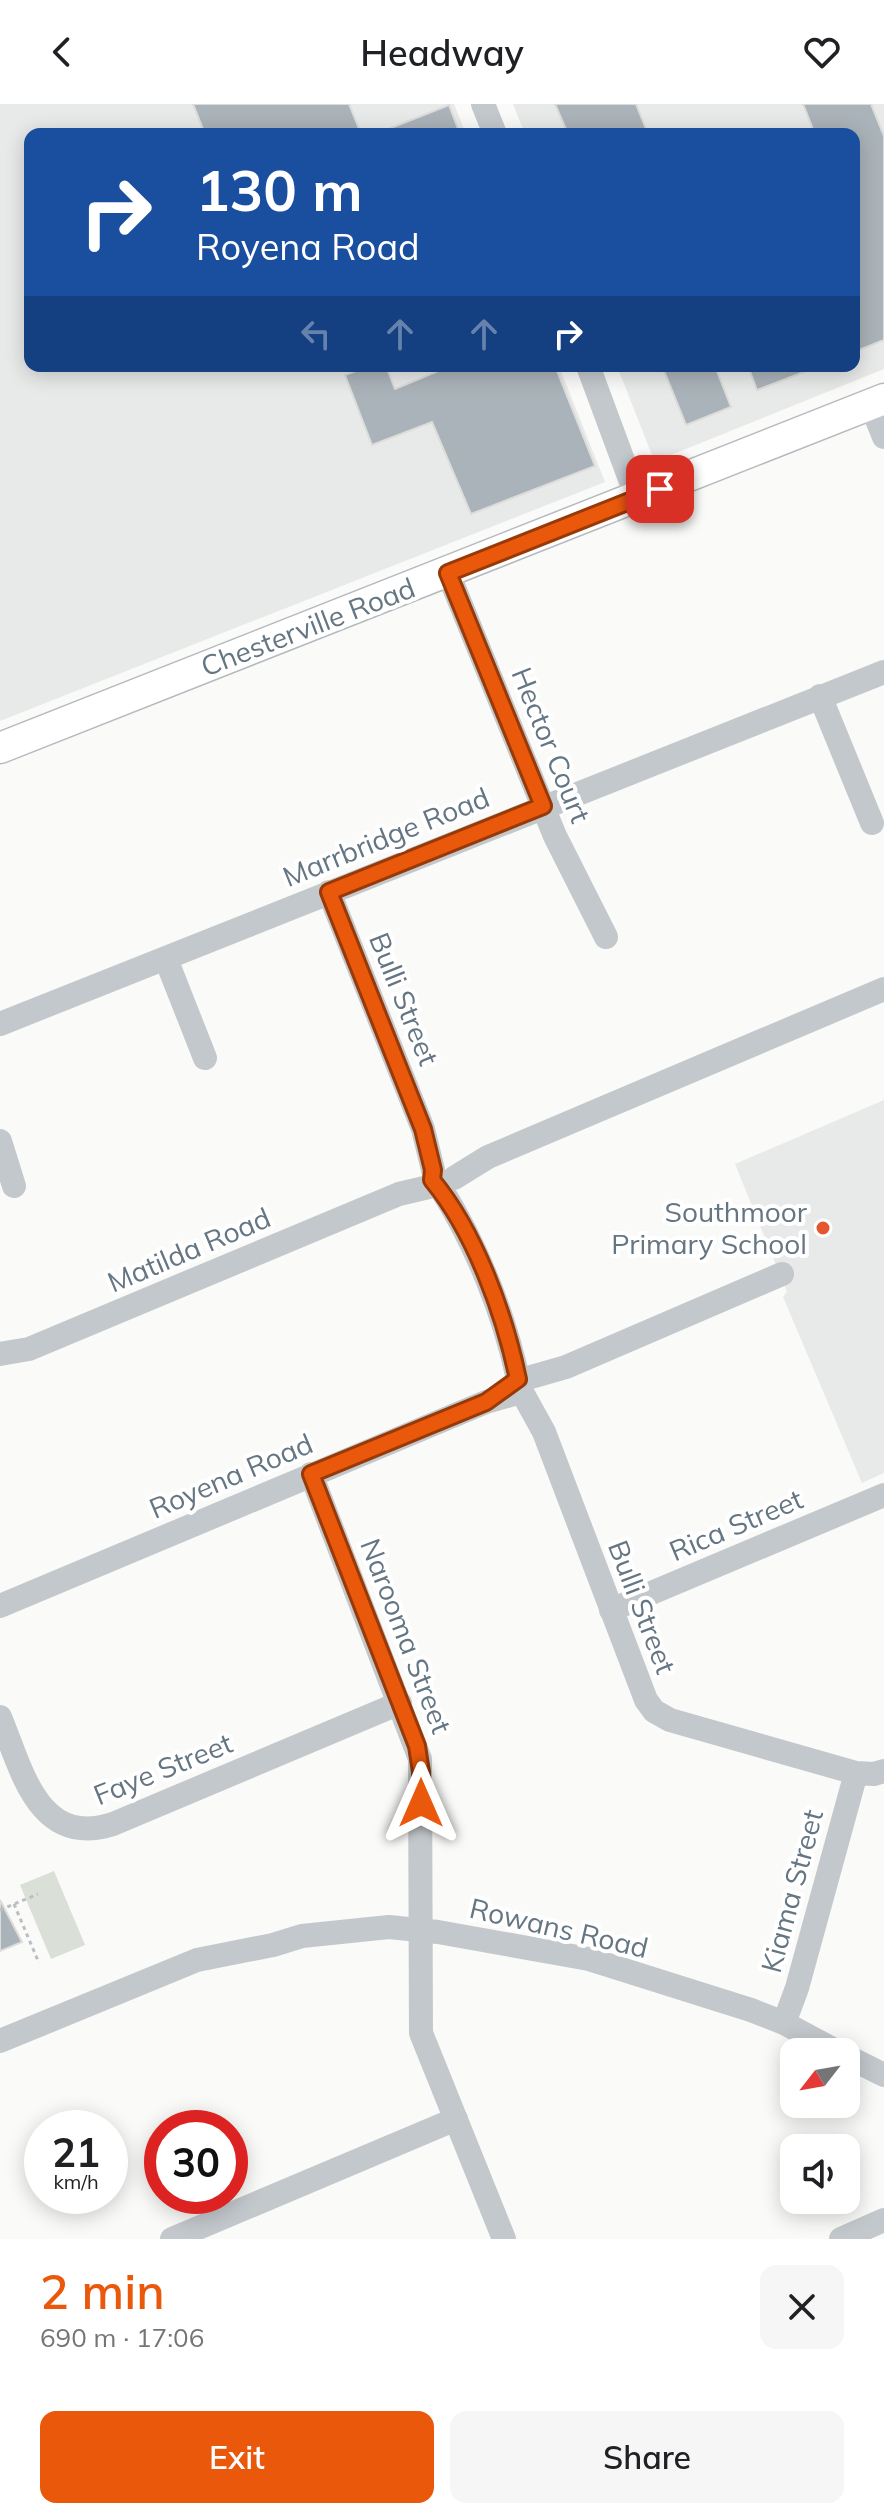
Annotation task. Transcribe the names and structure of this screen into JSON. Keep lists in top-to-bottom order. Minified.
{"streets":{"main road":["Chesterville Road"],"street":["Hector Court","Marrbridge Road","Bulli Street","Matilda Road","Royena Road","Rica Street","Narooma Street","Faye Street","Kiama Street","Rowans Road"]},"crossings":[["Chesterville Road","Hector Court"],["Hector Court","Marrbridge Road"],["Marrbridge Road","Bulli Street"],["Bulli Street","Matilda Road"],["Bulli Street","Royena Road"],["Bulli Street","Rica Street"],["Bulli Street","Kiama Street"],["Royena Road","Narooma Street"],["Narooma Street","Faye Street"],["Narooma Street","Rowans Road"],["Kiama Street","Rowans Road"]],"places":["Southmoor Primary School"],"north":"bottom left","page":{"header":"Headway","turn":["130 m","Royena Road"],"speed":"21 km/h","limit":"30","heading":["2 min","690 m · 17:06"],"buttons":["Exit","Share"]}}
